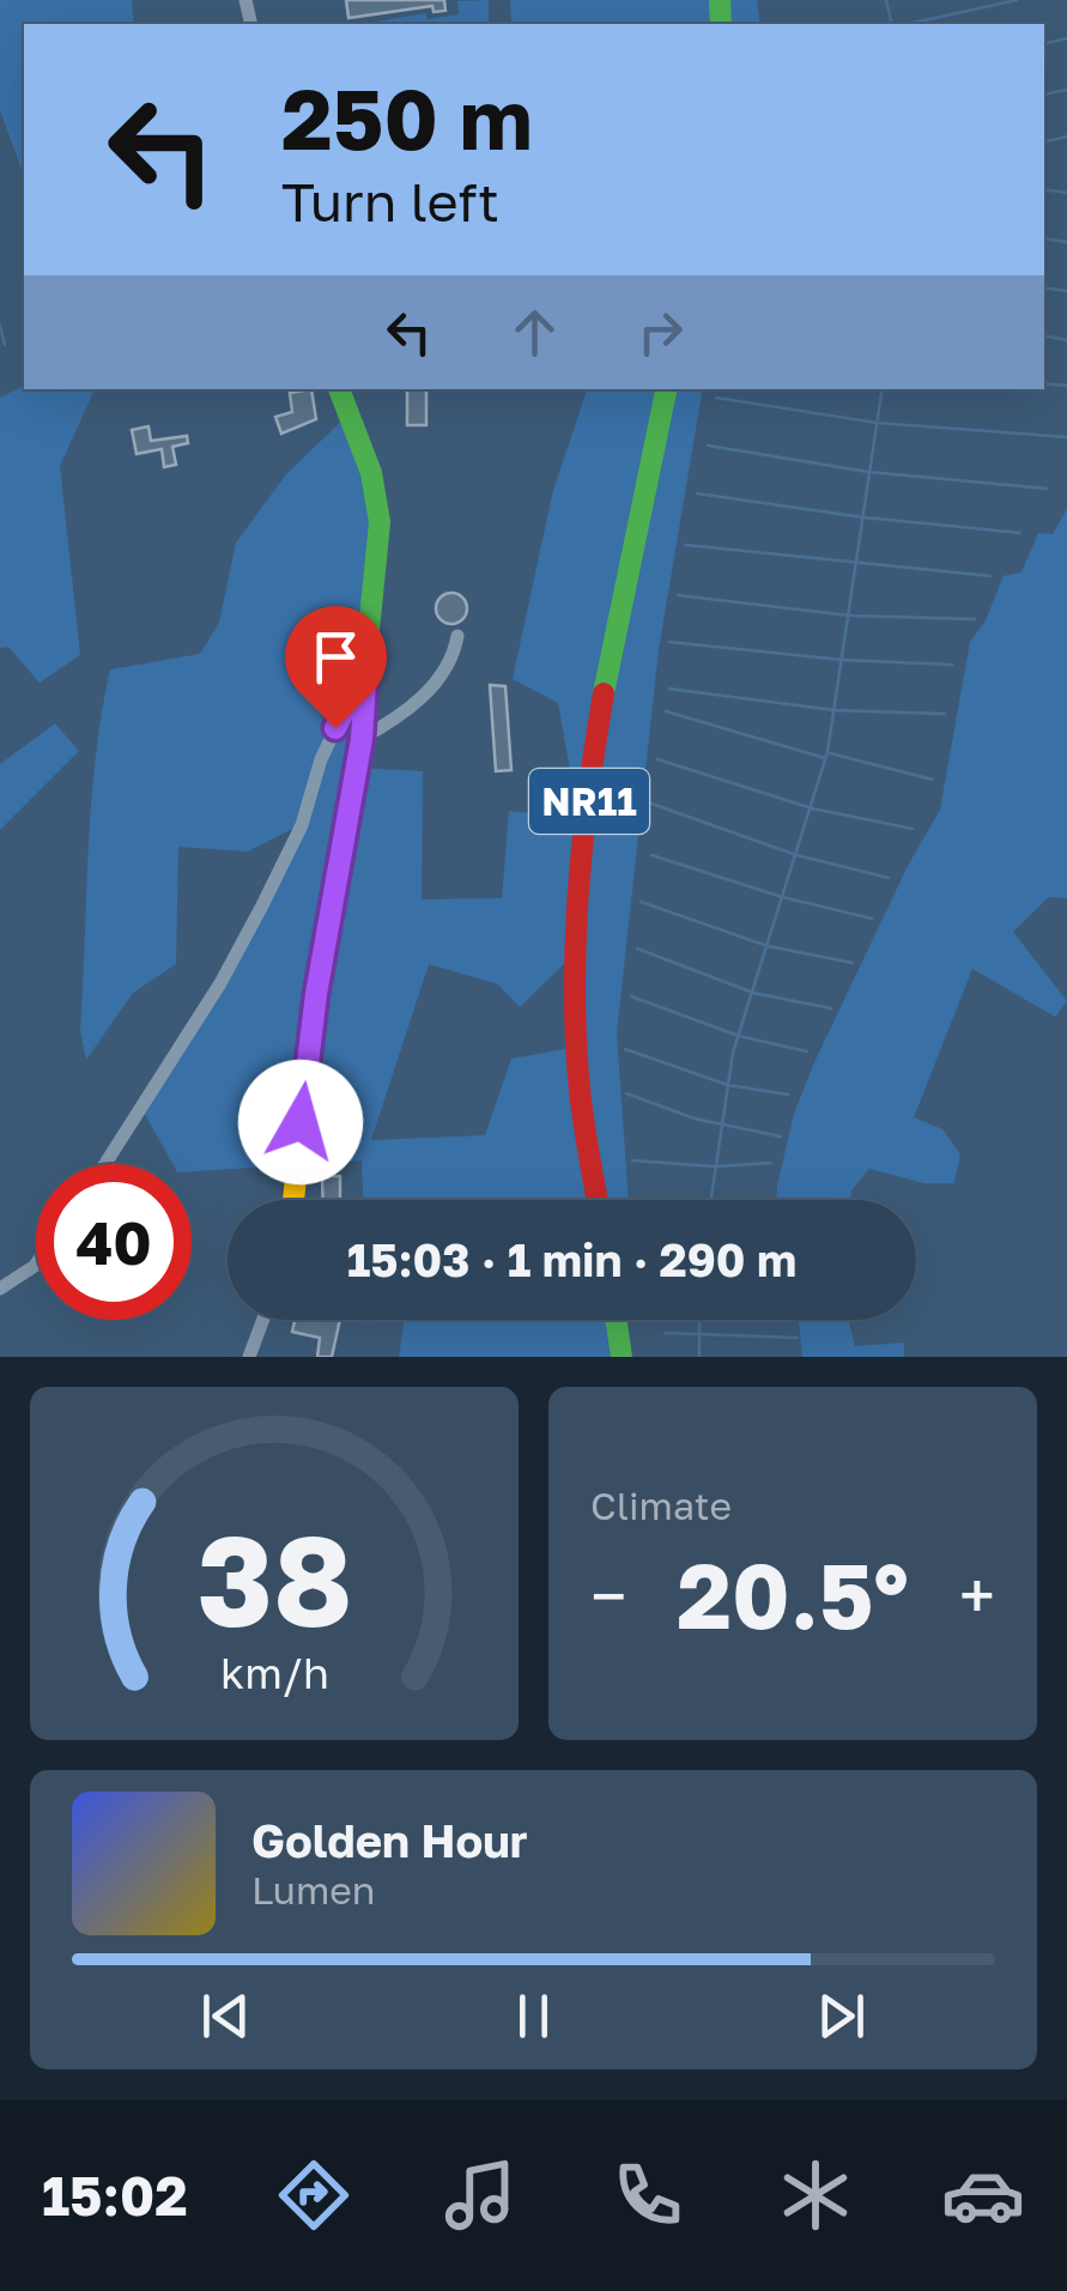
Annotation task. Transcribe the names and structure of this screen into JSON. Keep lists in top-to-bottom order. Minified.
{"streets":{"main road":["NR11"]},"page":{"turn":["250 m","Turn left"],"limit":"40","trip":"15:03 · 1 min · 290 m","tile":"Climate","heat":["−","20.5°","+"],"song":["Golden Hour","Lumen"],"tabs":"15:02","gauge":["38","km/h"]}}
